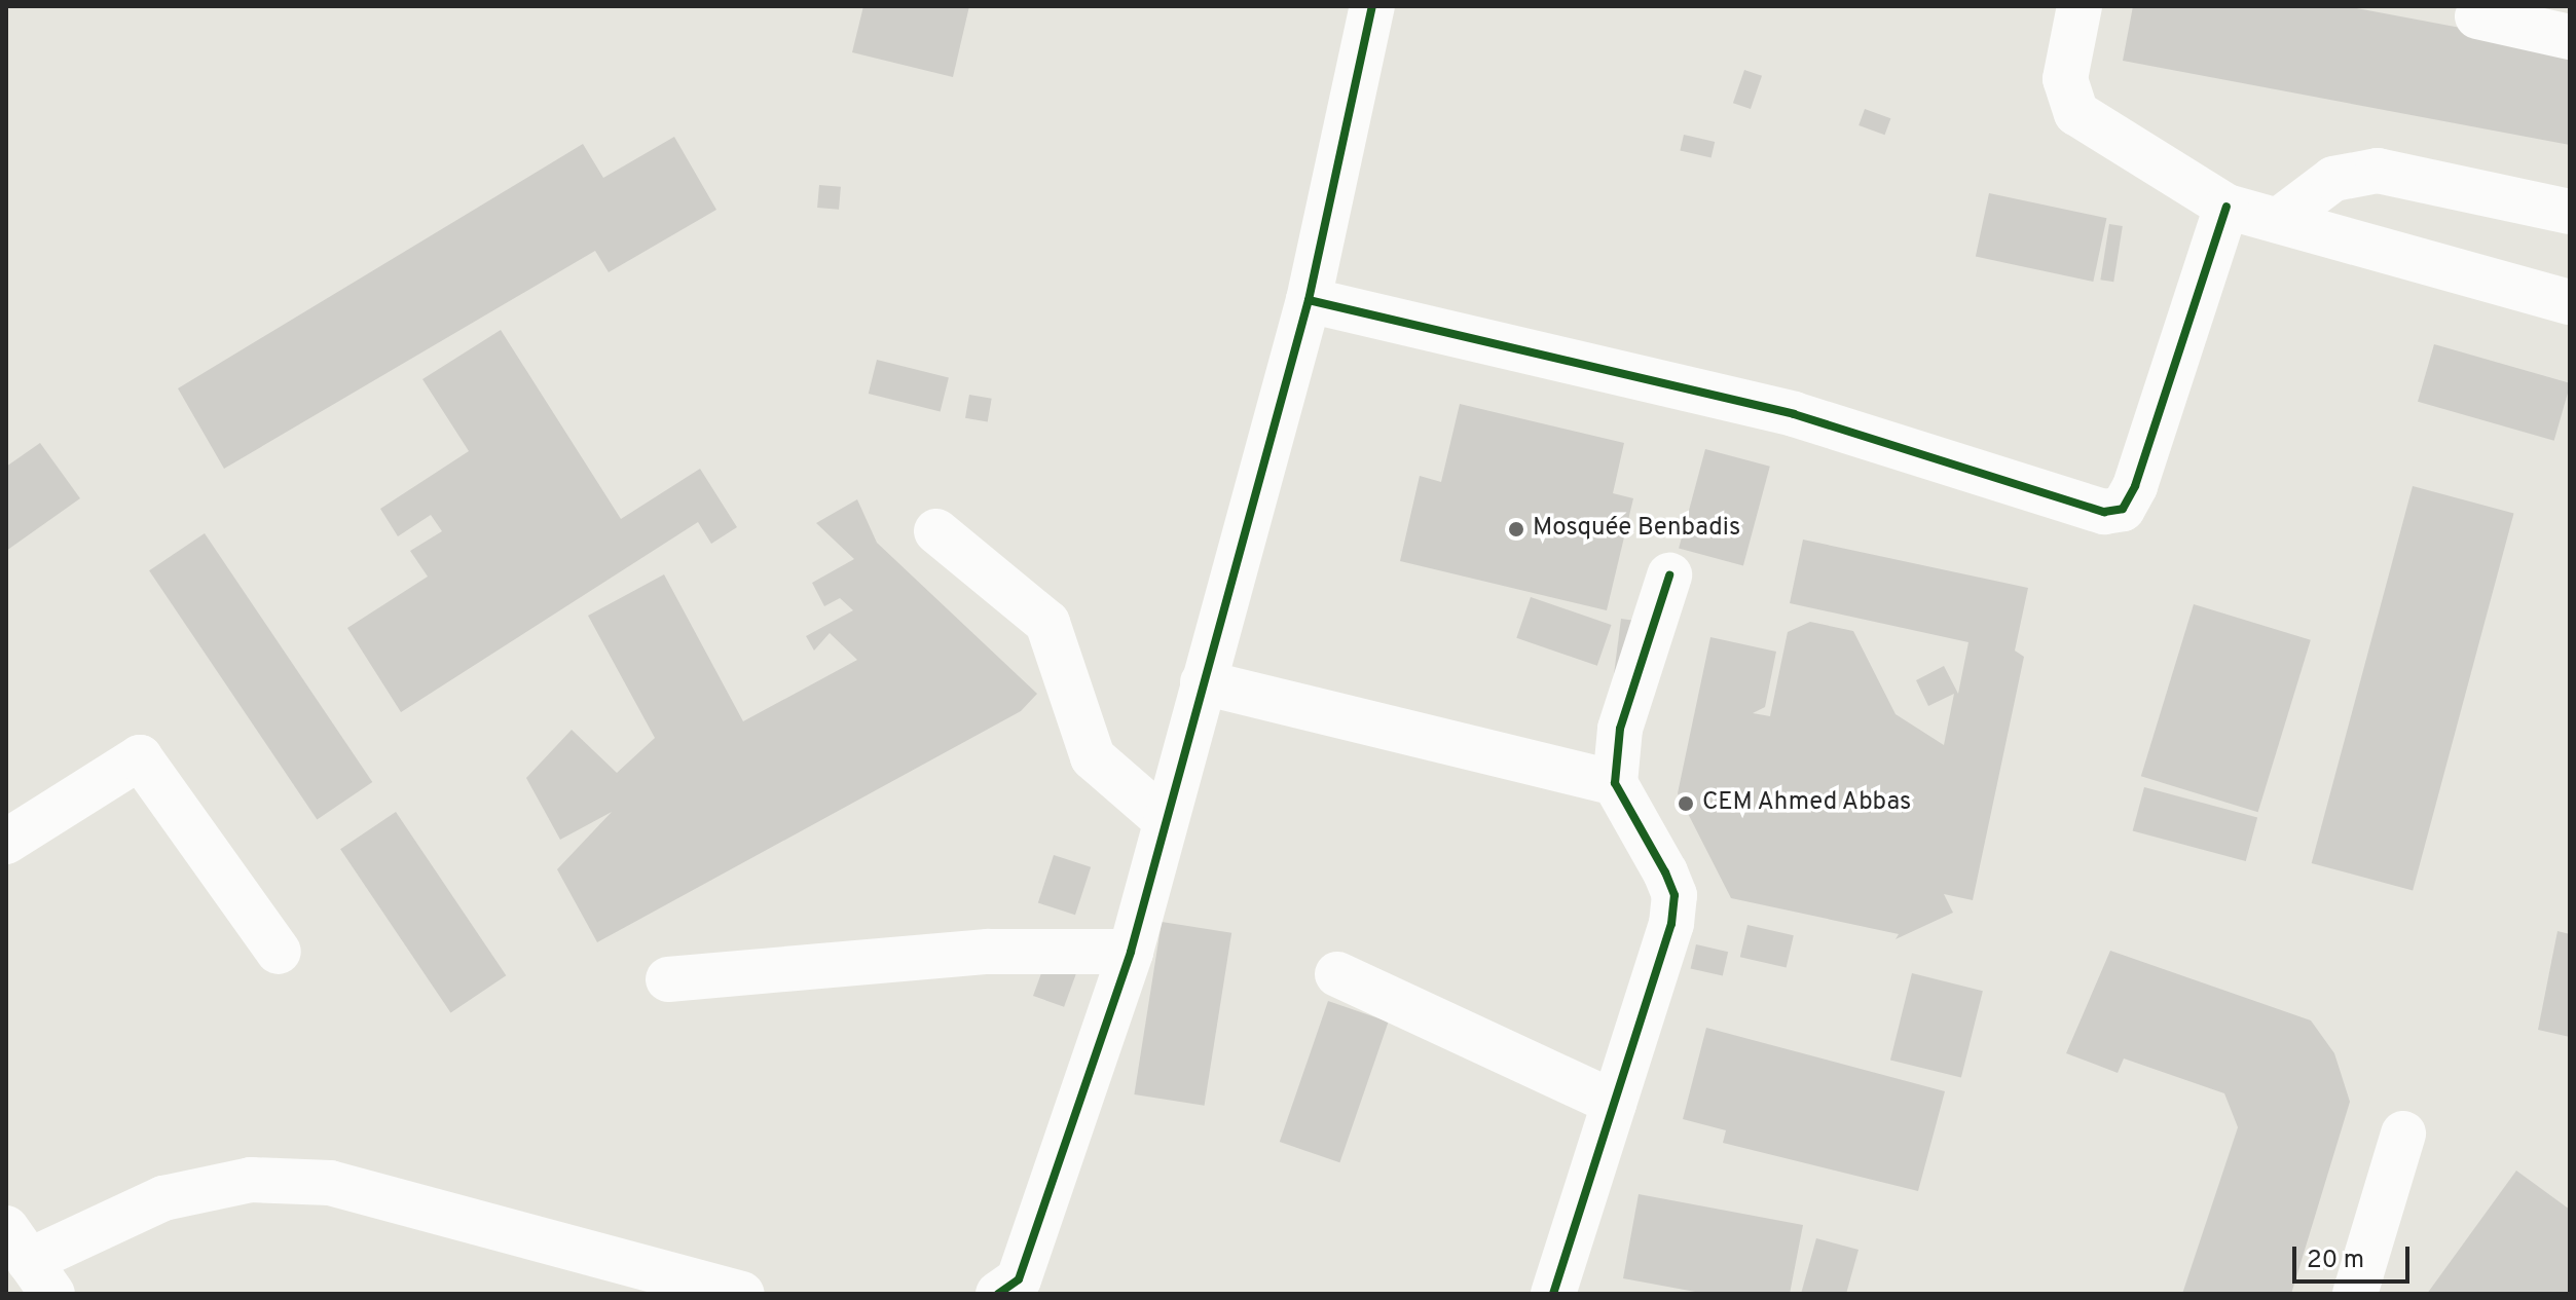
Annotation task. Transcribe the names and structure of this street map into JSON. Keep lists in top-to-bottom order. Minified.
{"places":["Mosquée Benbadis","CEM Ahmed Abbas"],"scale_bar":"20 m"}
